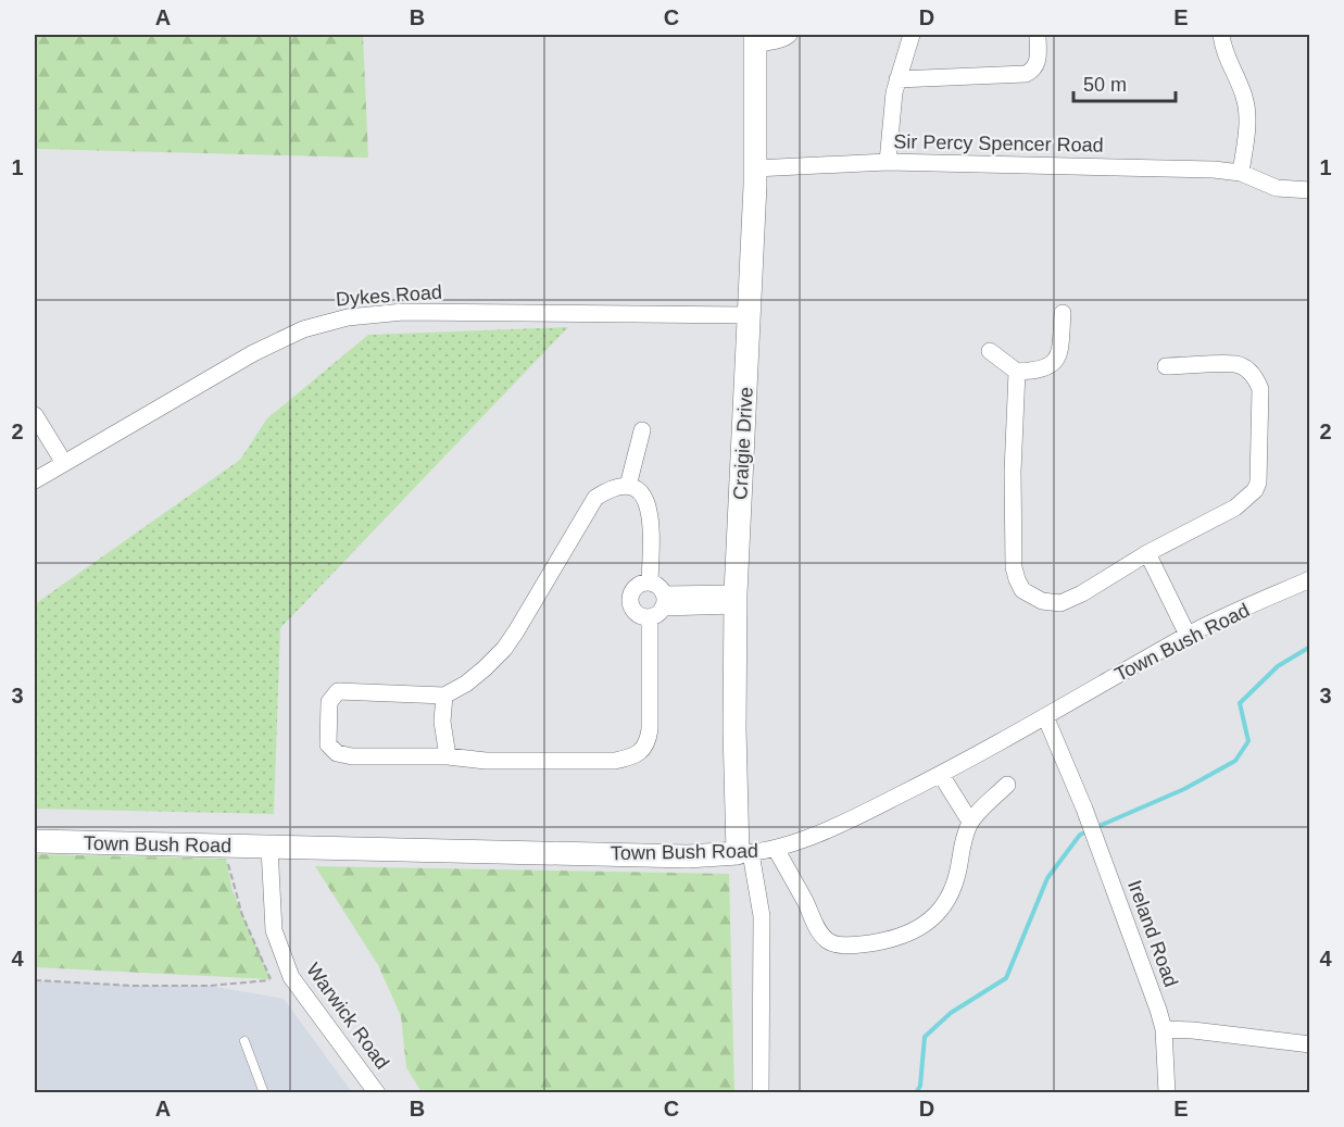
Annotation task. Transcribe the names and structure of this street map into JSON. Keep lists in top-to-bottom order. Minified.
{"streets":{"street":["Sir Percy Spencer Road","Dykes Road","Craigie Drive","Town Bush Road","Ireland Road","Warwick Road"]},"crossings":[["Sir Percy Spencer Road","Craigie Drive"],["Dykes Road","Craigie Drive"],["Craigie Drive","Town Bush Road"],["Town Bush Road","Ireland Road"],["Town Bush Road","Warwick Road"]],"scale_bar":"50 m","grid":{"columns":["A","B","C","D","E"],"rows":["1","2","3","4"]}}
